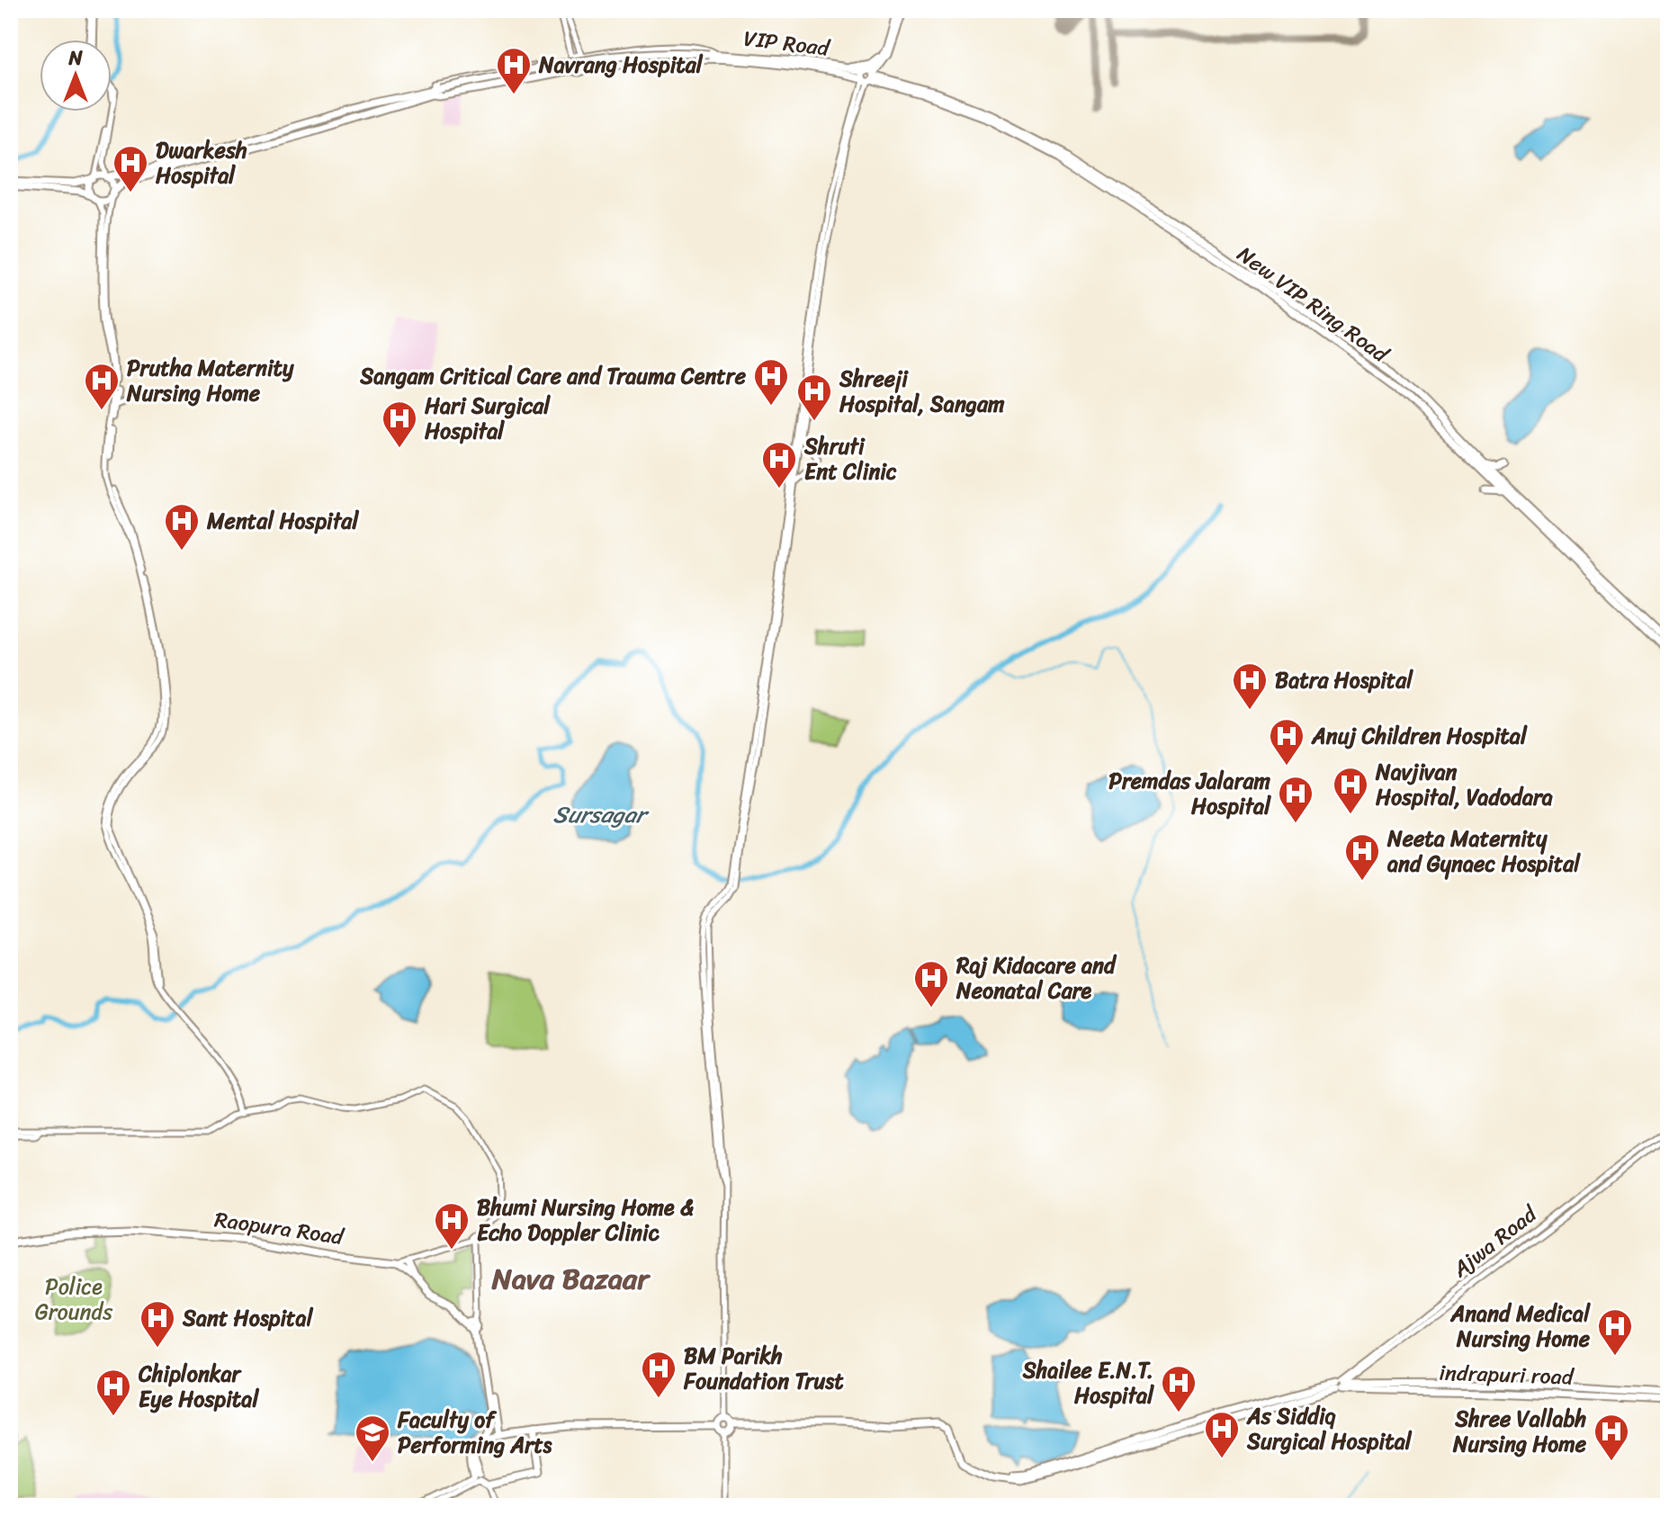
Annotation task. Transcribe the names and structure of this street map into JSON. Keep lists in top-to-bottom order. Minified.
{"streets":{"main road":["VIP Road","New VIP Ring Road","Raopura Road","Ajwa Road","indrapuri road"]},"crossings":[["VIP Road","New VIP Ring Road"],["Ajwa Road","indrapuri road"]],"districts":["Nava Bazaar"],"water":["Sursagar"],"parks":["Police Grounds"],"places":{"hospital":["Navrang Hospital","Dwarkesh Hospital","Sangam Critical Care and Trauma Centre","Prutha Maternity Nursing Home","Shreeji Hospital, Sangam","Hari Surgical Hospital","Shruti Ent Clinic","Mental Hospital","Batra Hospital","Anuj Children Hospital","Navjivan Hospital, Vadodara","Premdas Jalaram Hospital","Neeta Maternity and Gynaec Hospital","Raj Kidacare and Neonatal Care","Bhumi Nursing Home & Echo Doppler Clinic","Sant Hospital","Anand Medical Nursing Home","BM Parikh Foundation Trust","Shailee E.N.T. Hospital","Chiplonkar Eye Hospital","As Siddiq Surgical Hospital","Shree Vallabh Nursing Home"],"school or university":["Faculty of Performing Arts"]},"north":"top"}
